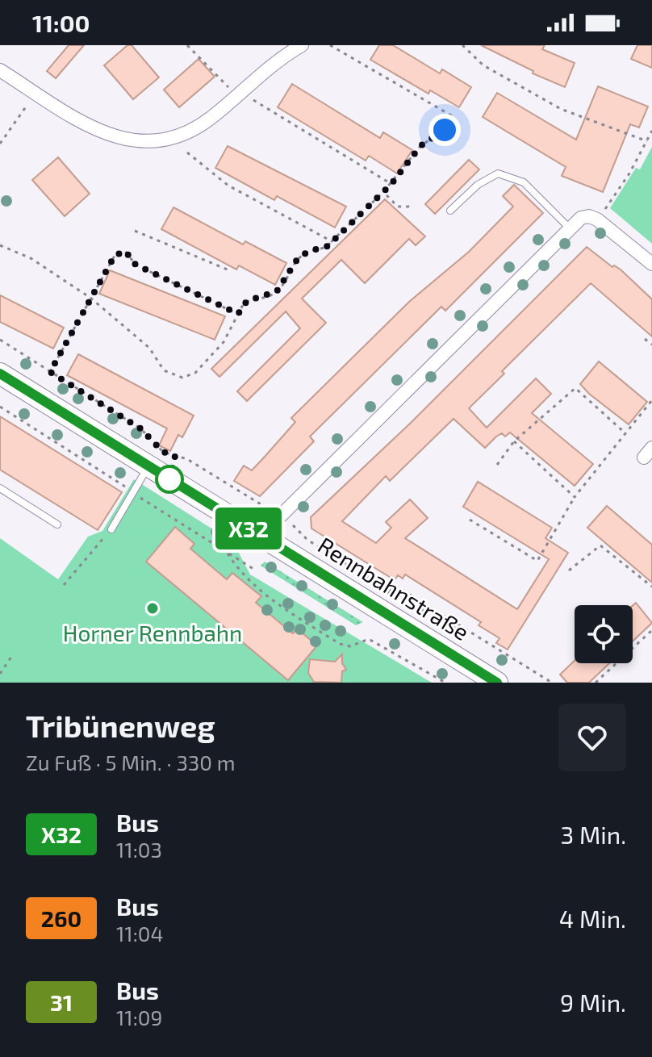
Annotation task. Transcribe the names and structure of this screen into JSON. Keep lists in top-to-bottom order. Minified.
{"streets":{"main road":["Rennbahnstraße"]},"places":["Horner Rennbahn"],"lines":["bus line X32"],"page":{"status":"11:00","on_map":"X32","heading":["Tribünenweg","Zu Fuß · 5 Min. · 330 m"],"list":[{"mark":"X32","name":"Bus","note":"11:03","value":"3 Min."},{"mark":"260","name":"Bus","note":"11:04","value":"4 Min."},{"mark":"31","name":"Bus","note":"11:09","value":"9 Min."}]}}
